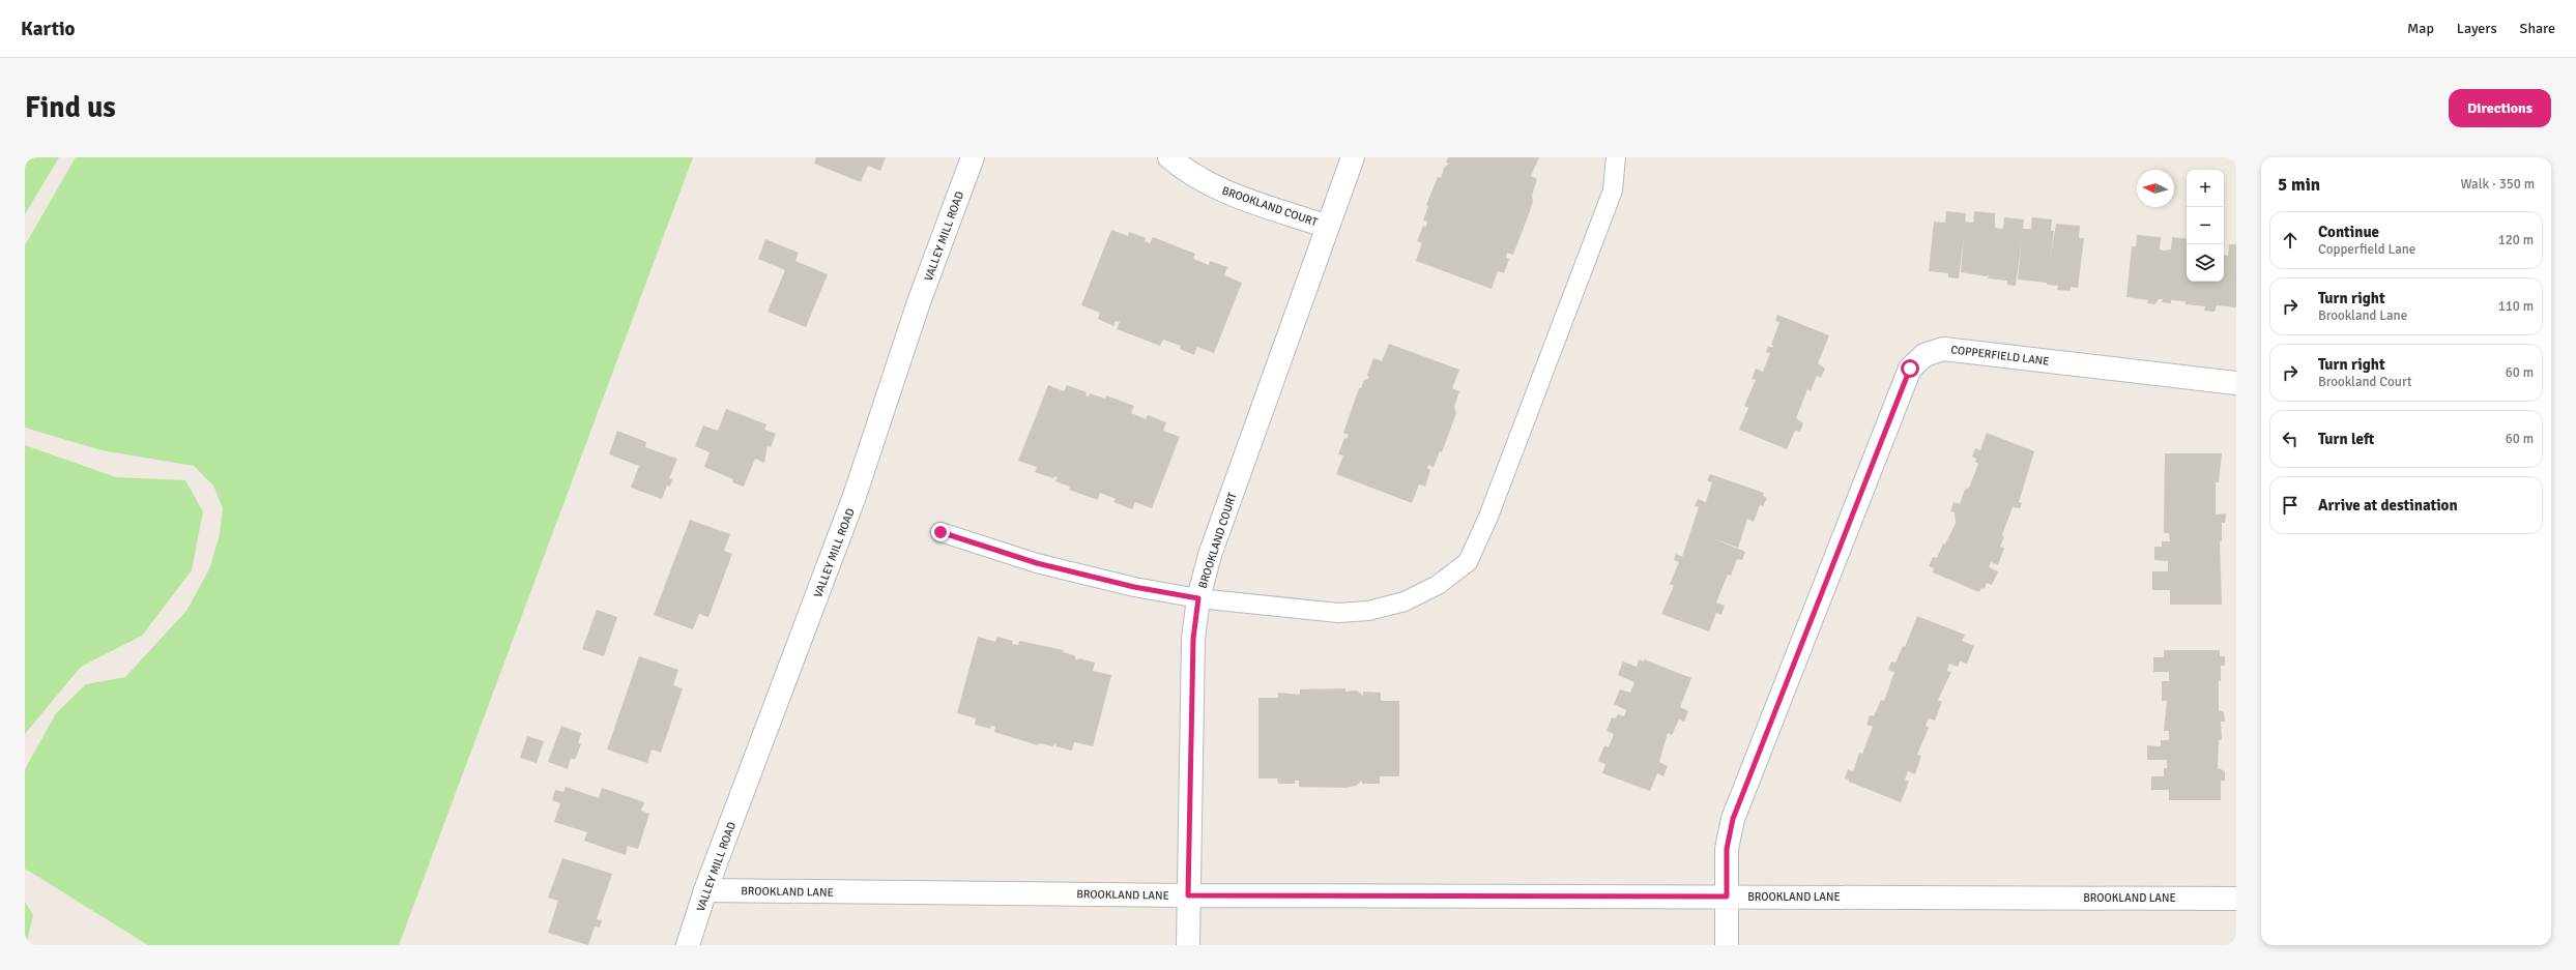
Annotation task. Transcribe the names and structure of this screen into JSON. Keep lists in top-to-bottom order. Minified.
{"streets":{"street":["BROOKLAND COURT","VALLEY MILL ROAD","COPPERFIELD LANE","BROOKLAND LANE"]},"crossings":[["BROOKLAND COURT","BROOKLAND LANE"],["VALLEY MILL ROAD","BROOKLAND LANE"],["COPPERFIELD LANE","BROOKLAND LANE"]],"north":"left","page":{"header":"Kartio","nav":["Map","Layers","Share"],"buttons":"Directions","title":"Find us","heading":["5 min","Walk · 350 m"],"map_buttons":["+","−"],"list":[["Continue","Copperfield Lane","120 m"],["Turn right","Brookland Lane","110 m"],["Turn right","Brookland Court","60 m"],["Turn left","60 m"],"Arrive at destination"]}}
